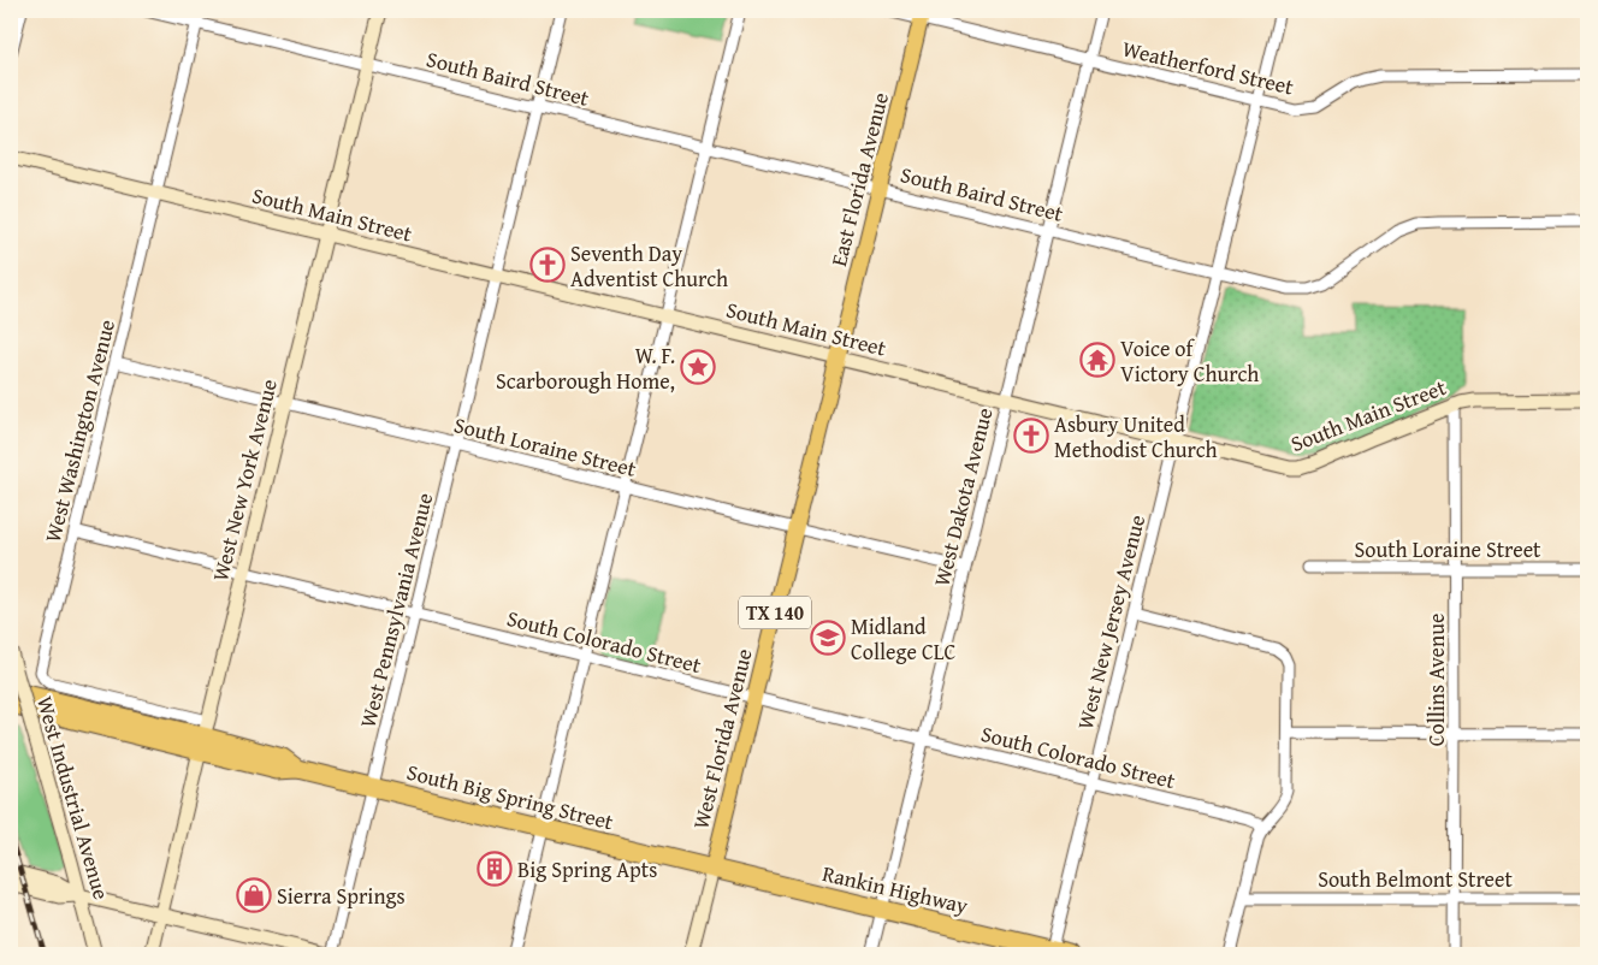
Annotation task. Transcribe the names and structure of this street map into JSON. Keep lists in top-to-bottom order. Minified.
{"streets":{"highway":["South Big Spring Street","Rankin Highway"],"main road":["East Florida Avenue","TX 140","West Florida Avenue"],"street":["Weatherford Street","South Baird Street","South Main Street","West Washington Avenue","South Loraine Street","West New York Avenue","West Dakota Avenue","West Pennsylvania Avenue","West New Jersey Avenue","South Colorado Street","Collins Avenue","West Industrial Avenue","South Belmont Street"]},"crossings":[["Weatherford Street","East Florida Avenue"],["Weatherford Street","West Dakota Avenue"],["Weatherford Street","West New Jersey Avenue"],["South Baird Street","East Florida Avenue"],["South Baird Street","West Washington Avenue"],["South Baird Street","West New York Avenue"],["South Baird Street","West Dakota Avenue"],["South Baird Street","West Pennsylvania Avenue"],["South Baird Street","West New Jersey Avenue"],["East Florida Avenue","South Main Street"],["East Florida Avenue","West Florida Avenue"],["South Main Street","West Washington Avenue"],["South Main Street","West New York Avenue"],["South Main Street","West Dakota Avenue"],["South Main Street","West Pennsylvania Avenue"],["South Main Street","West New Jersey Avenue"],["South Main Street","Collins Avenue"],["South Main Street","West Florida Avenue"],["West Washington Avenue","South Loraine Street"],["West Washington Avenue","South Colorado Street"],["West Washington Avenue","South Big Spring Street"],["South Loraine Street","West New York Avenue"],["South Loraine Street","West Dakota Avenue"],["South Loraine Street","West Pennsylvania Avenue"],["South Loraine Street","Collins Avenue"],["South Loraine Street","West Florida Avenue"],["West New York Avenue","South Colorado Street"],["West New York Avenue","South Big Spring Street"],["West Dakota Avenue","South Colorado Street"],["West Dakota Avenue","Rankin Highway"],["West Pennsylvania Avenue","South Colorado Street"],["West Pennsylvania Avenue","South Big Spring Street"],["West New Jersey Avenue","South Colorado Street"],["West New Jersey Avenue","Rankin Highway"],["South Colorado Street","West Florida Avenue"],["Collins Avenue","South Belmont Street"],["West Florida Avenue","South Big Spring Street"],["West Florida Avenue","Rankin Highway"],["South Big Spring Street","West Industrial Avenue"],["South Big Spring Street","Rankin Highway"]],"places":{"church":["Seventh Day Adventist Church","Asbury United Methodist Church"],"temple":["Voice of Victory Church"],"place":["W. F. Scarborough Home,"],"school or university":["Midland College CLC"],"building":["Big Spring Apts"],"shop":["Sierra Springs"]}}
